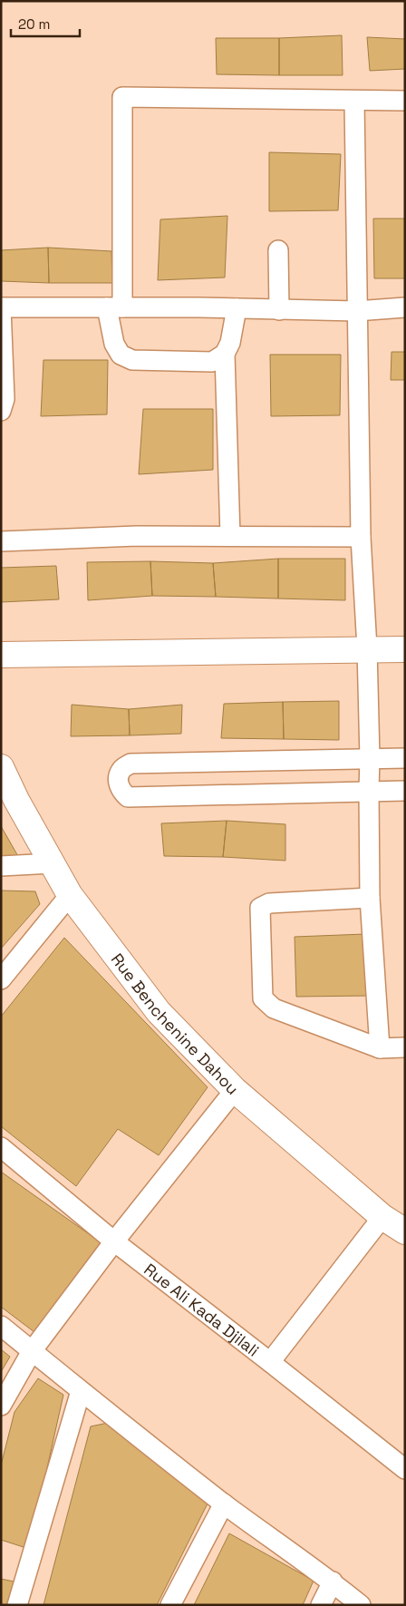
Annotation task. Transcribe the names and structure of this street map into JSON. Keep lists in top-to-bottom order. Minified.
{"streets":{"street":["Rue Benchenine Dahou","Rue Ali Kada Djilali"]},"scale_bar":"20 m"}
